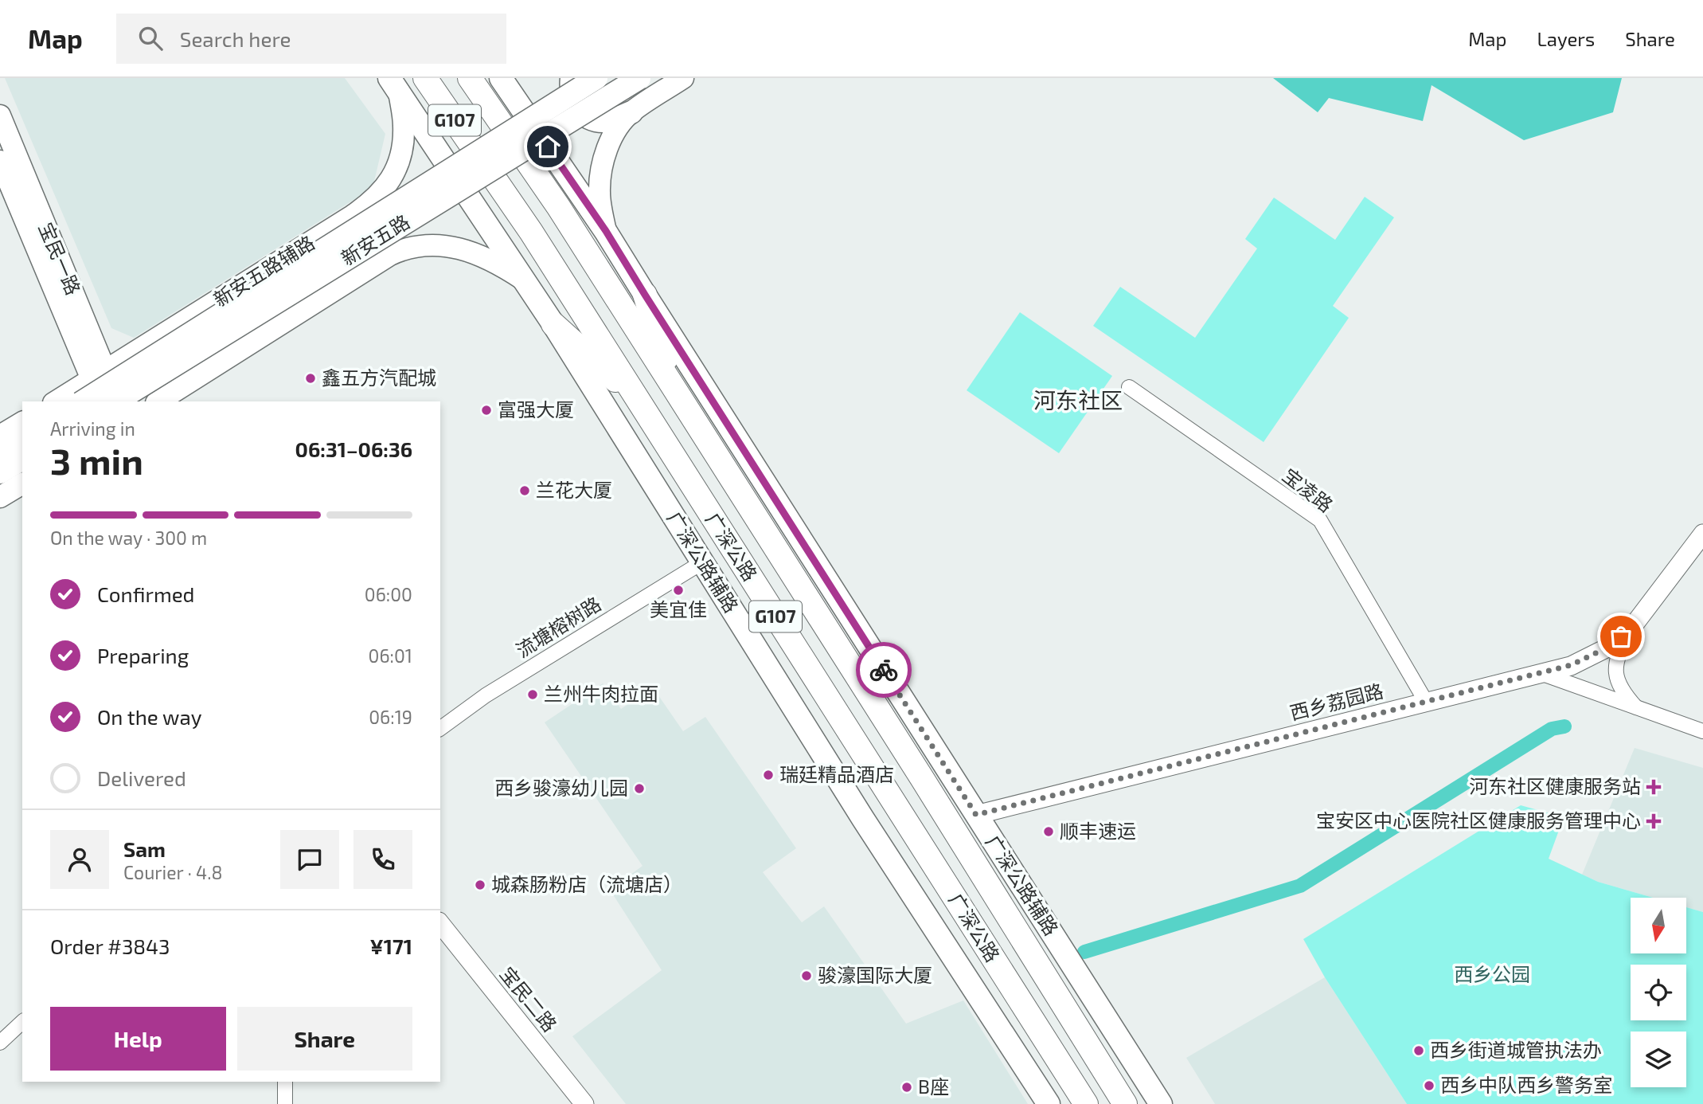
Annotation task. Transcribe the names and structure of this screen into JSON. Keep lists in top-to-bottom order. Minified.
{"streets":{"highway":["G107","广深公路"],"main road":["新安五路","宝民一路","新安五路辅路","广深公路辅路"],"street":["宝凌路","流塘榕树路","西乡荔园路","宝民二路"]},"crossings":[["宝民一路","新安五路辅路"],["新安五路辅路","广深公路辅路"],["宝凌路","西乡荔园路"],["广深公路辅路","流塘榕树路"],["广深公路辅路","西乡荔园路"]],"districts":["河东社区"],"parks":["西乡公园"],"places":{"other":["鑫五方汽配城","富强大厦","兰花大厦","美宜佳","兰州牛肉拉面","瑞廷精品酒店","西乡骏濠幼儿园","顺丰速运","城森肠粉店（流塘店）","骏濠国际大厦","西乡街道城管执法办","西乡中队西乡警务室","B座"],"health":["河东社区健康服务站","宝安区中心医院社区健康服务管理中心"]},"north":"bottom","page":{"header":"Map","search":"Search here","nav":["Map","Layers","Share"],"heading":["3 min","Arriving in","06:31–06:36"],"panel":["Sam","Courier · 4.8","Order #3843","¥171"],"bar":"On the way · 300 m","list":[["Confirmed","06:00"],["Preparing","06:01"],["On the way","06:19"],"Delivered"],"buttons":["Help","Share"]}}
